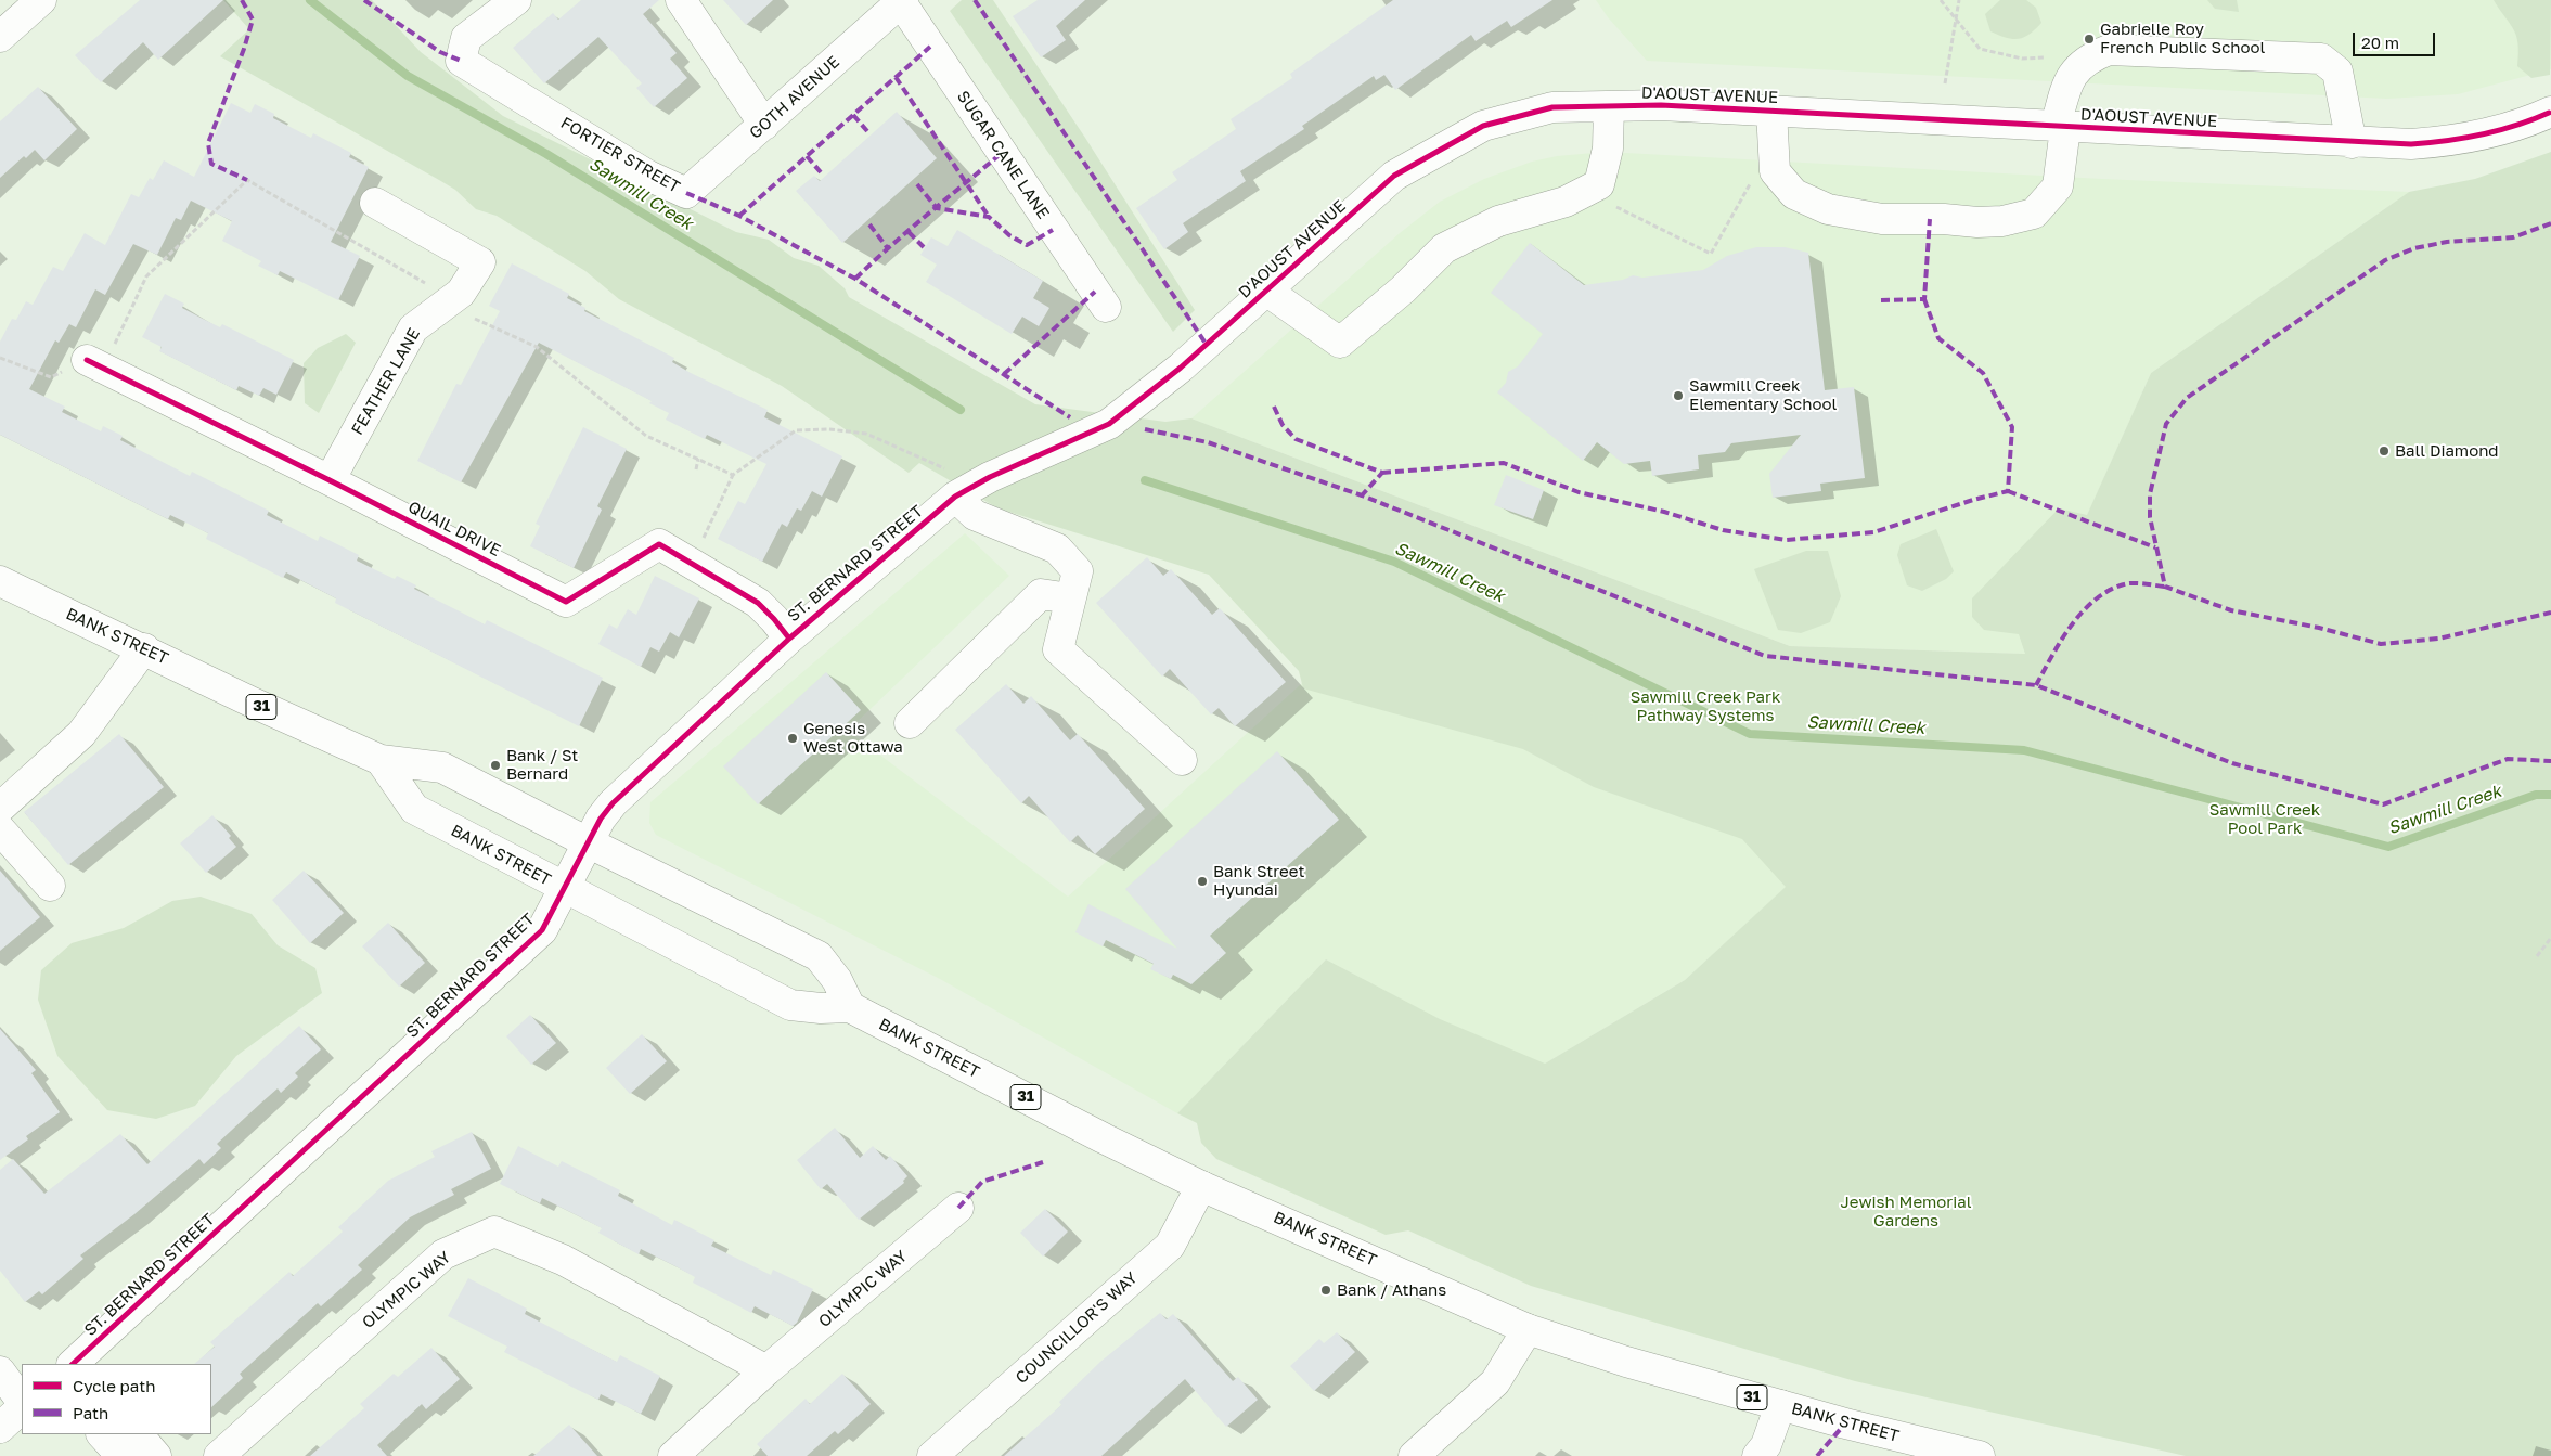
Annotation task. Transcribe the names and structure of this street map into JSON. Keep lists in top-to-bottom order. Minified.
{"streets":{"street":["D'AOUST AVENUE","GOTH AVENUE","FORTIER STREET","SUGAR CANE LANE","FEATHER LANE","QUAIL DRIVE","ST. BERNARD STREET","BANK STREET","31","OLYMPIC WAY","COUNCILLOR'S WAY"]},"crossings":[["D'AOUST AVENUE","ST. BERNARD STREET"],["GOTH AVENUE","FORTIER STREET"],["GOTH AVENUE","SUGAR CANE LANE"],["FEATHER LANE","QUAIL DRIVE"],["QUAIL DRIVE","ST. BERNARD STREET"],["ST. BERNARD STREET","BANK STREET"],["BANK STREET","COUNCILLOR'S WAY"]],"water":["Sawmill Creek"],"parks":["Sawmill Creek Park Pathway Systems","Sawmill Creek Pool Park","Jewish Memorial Gardens"],"places":["Gabrielle Roy French Public School","Sawmill Creek Elementary School","Ball Diamond","Genesis West Ottawa","Bank / St Bernard","Bank Street Hyundai","Bank / Athans"],"legend":["Cycle path","Path"],"scale_bar":"20 m"}
